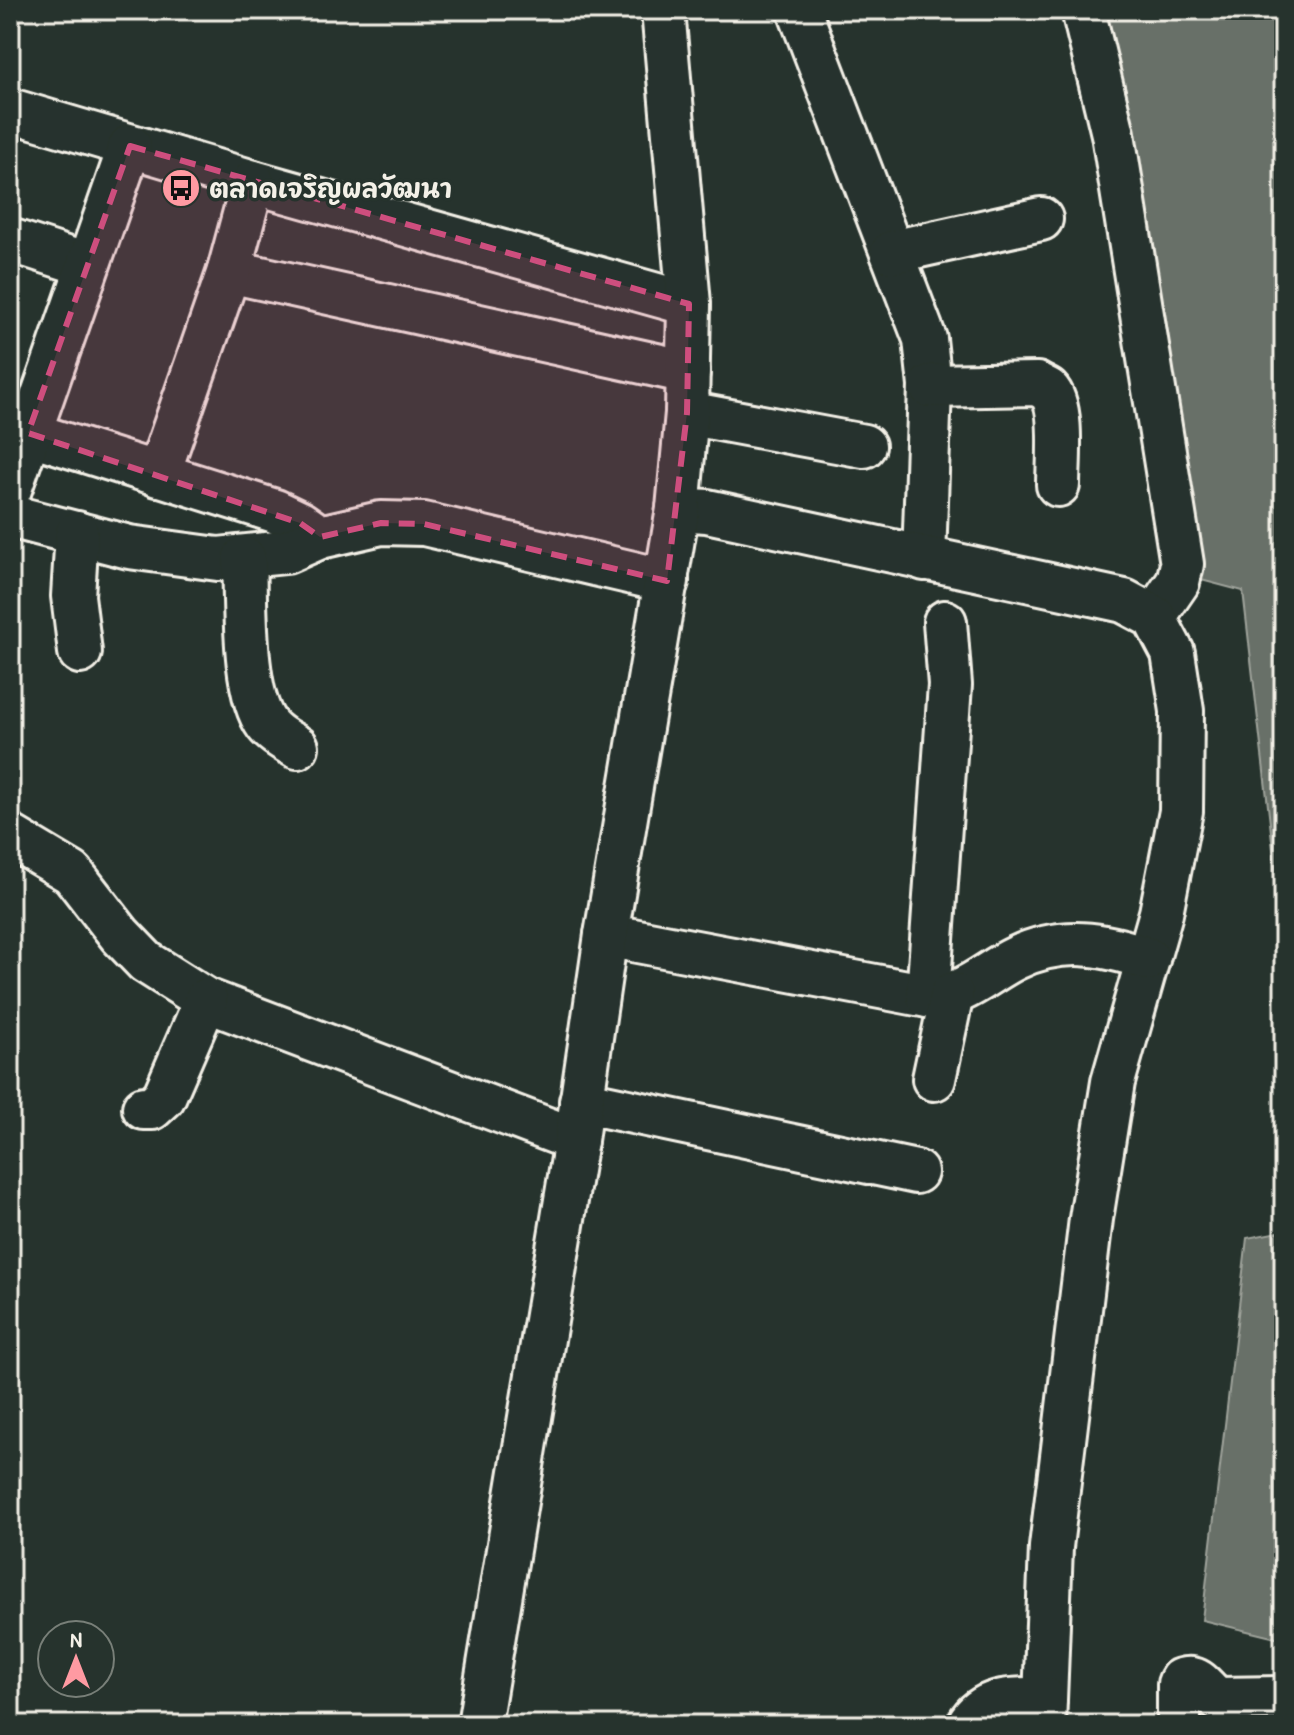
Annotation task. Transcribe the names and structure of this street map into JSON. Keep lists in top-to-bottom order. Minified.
{"places":{"bus stop":["ตลาดเจริญผลวัฒนา"]},"north":"top"}
